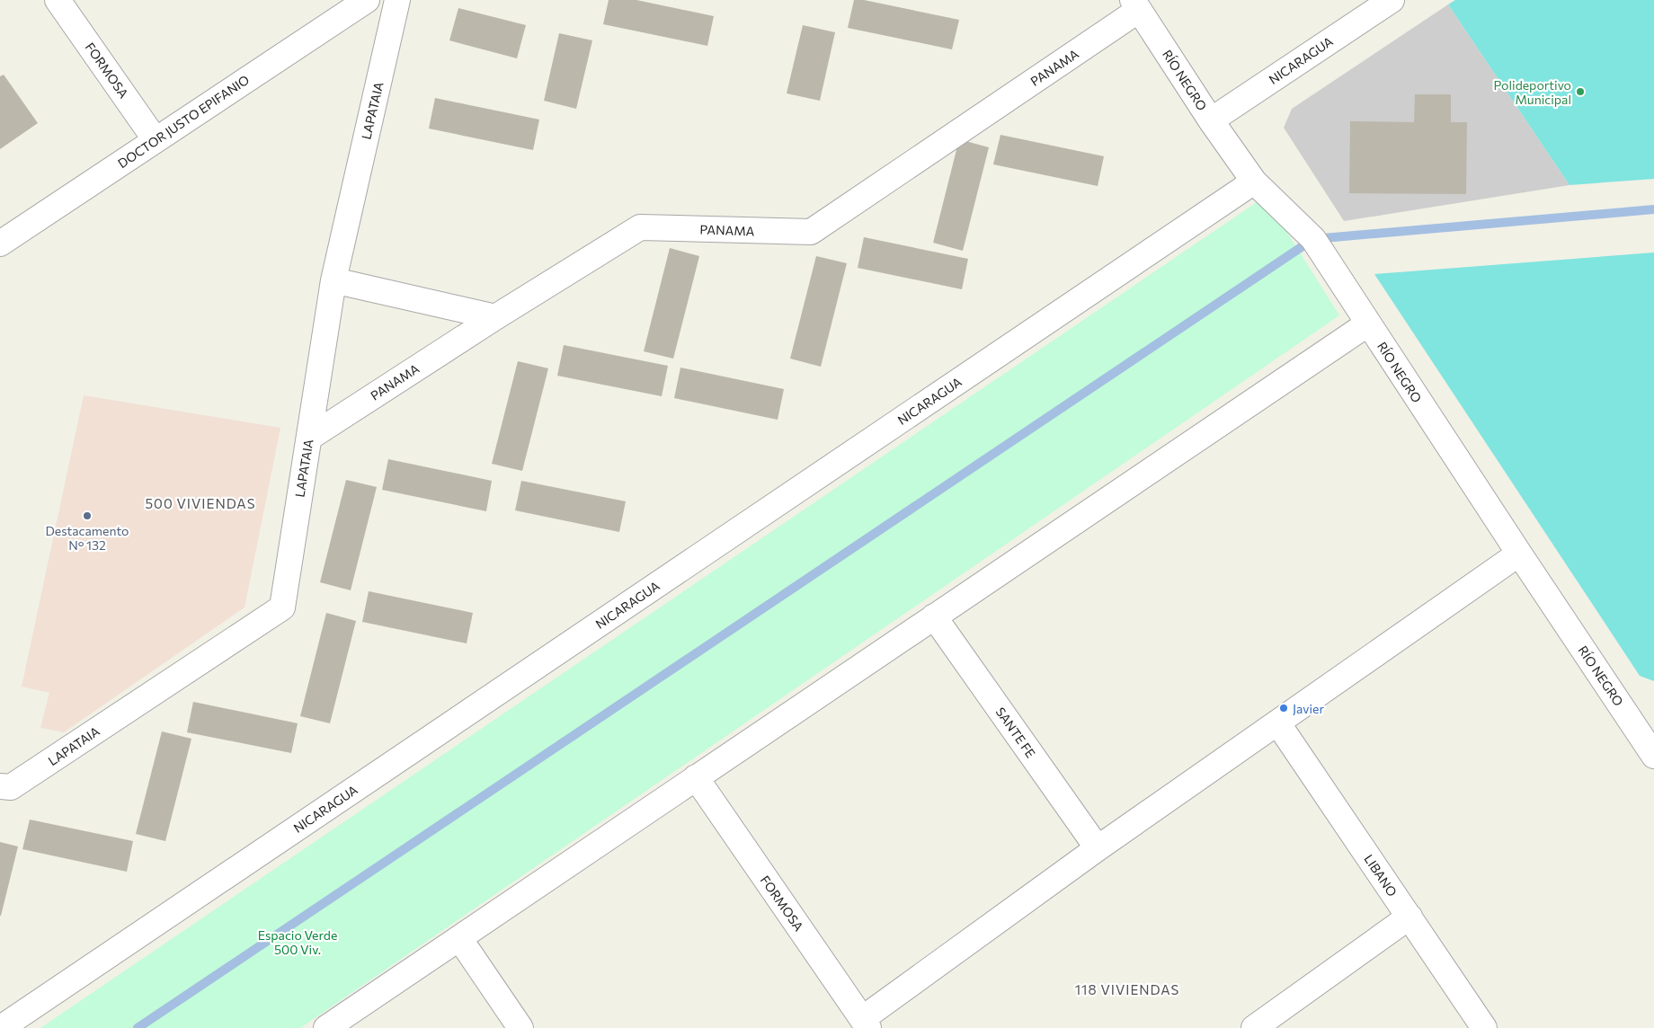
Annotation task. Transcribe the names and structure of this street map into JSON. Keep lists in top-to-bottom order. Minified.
{"streets":{"street":["NICARAGUA","PANAMA","FORMOSA","RÍO NEGRO","LAPATAIA","DOCTOR JUSTO EPIFANIO","SANTE FE","LIBANO"]},"crossings":[["NICARAGUA","RÍO NEGRO"],["PANAMA","RÍO NEGRO"],["PANAMA","LAPATAIA"],["FORMOSA","DOCTOR JUSTO EPIFANIO"]],"districts":["500 VIVIENDAS","118 VIVIENDAS"],"parks":["Espacio Verde 500 Viv."],"places":["Polideportivo Municipal","Destacamento N° 132","Javier"]}
